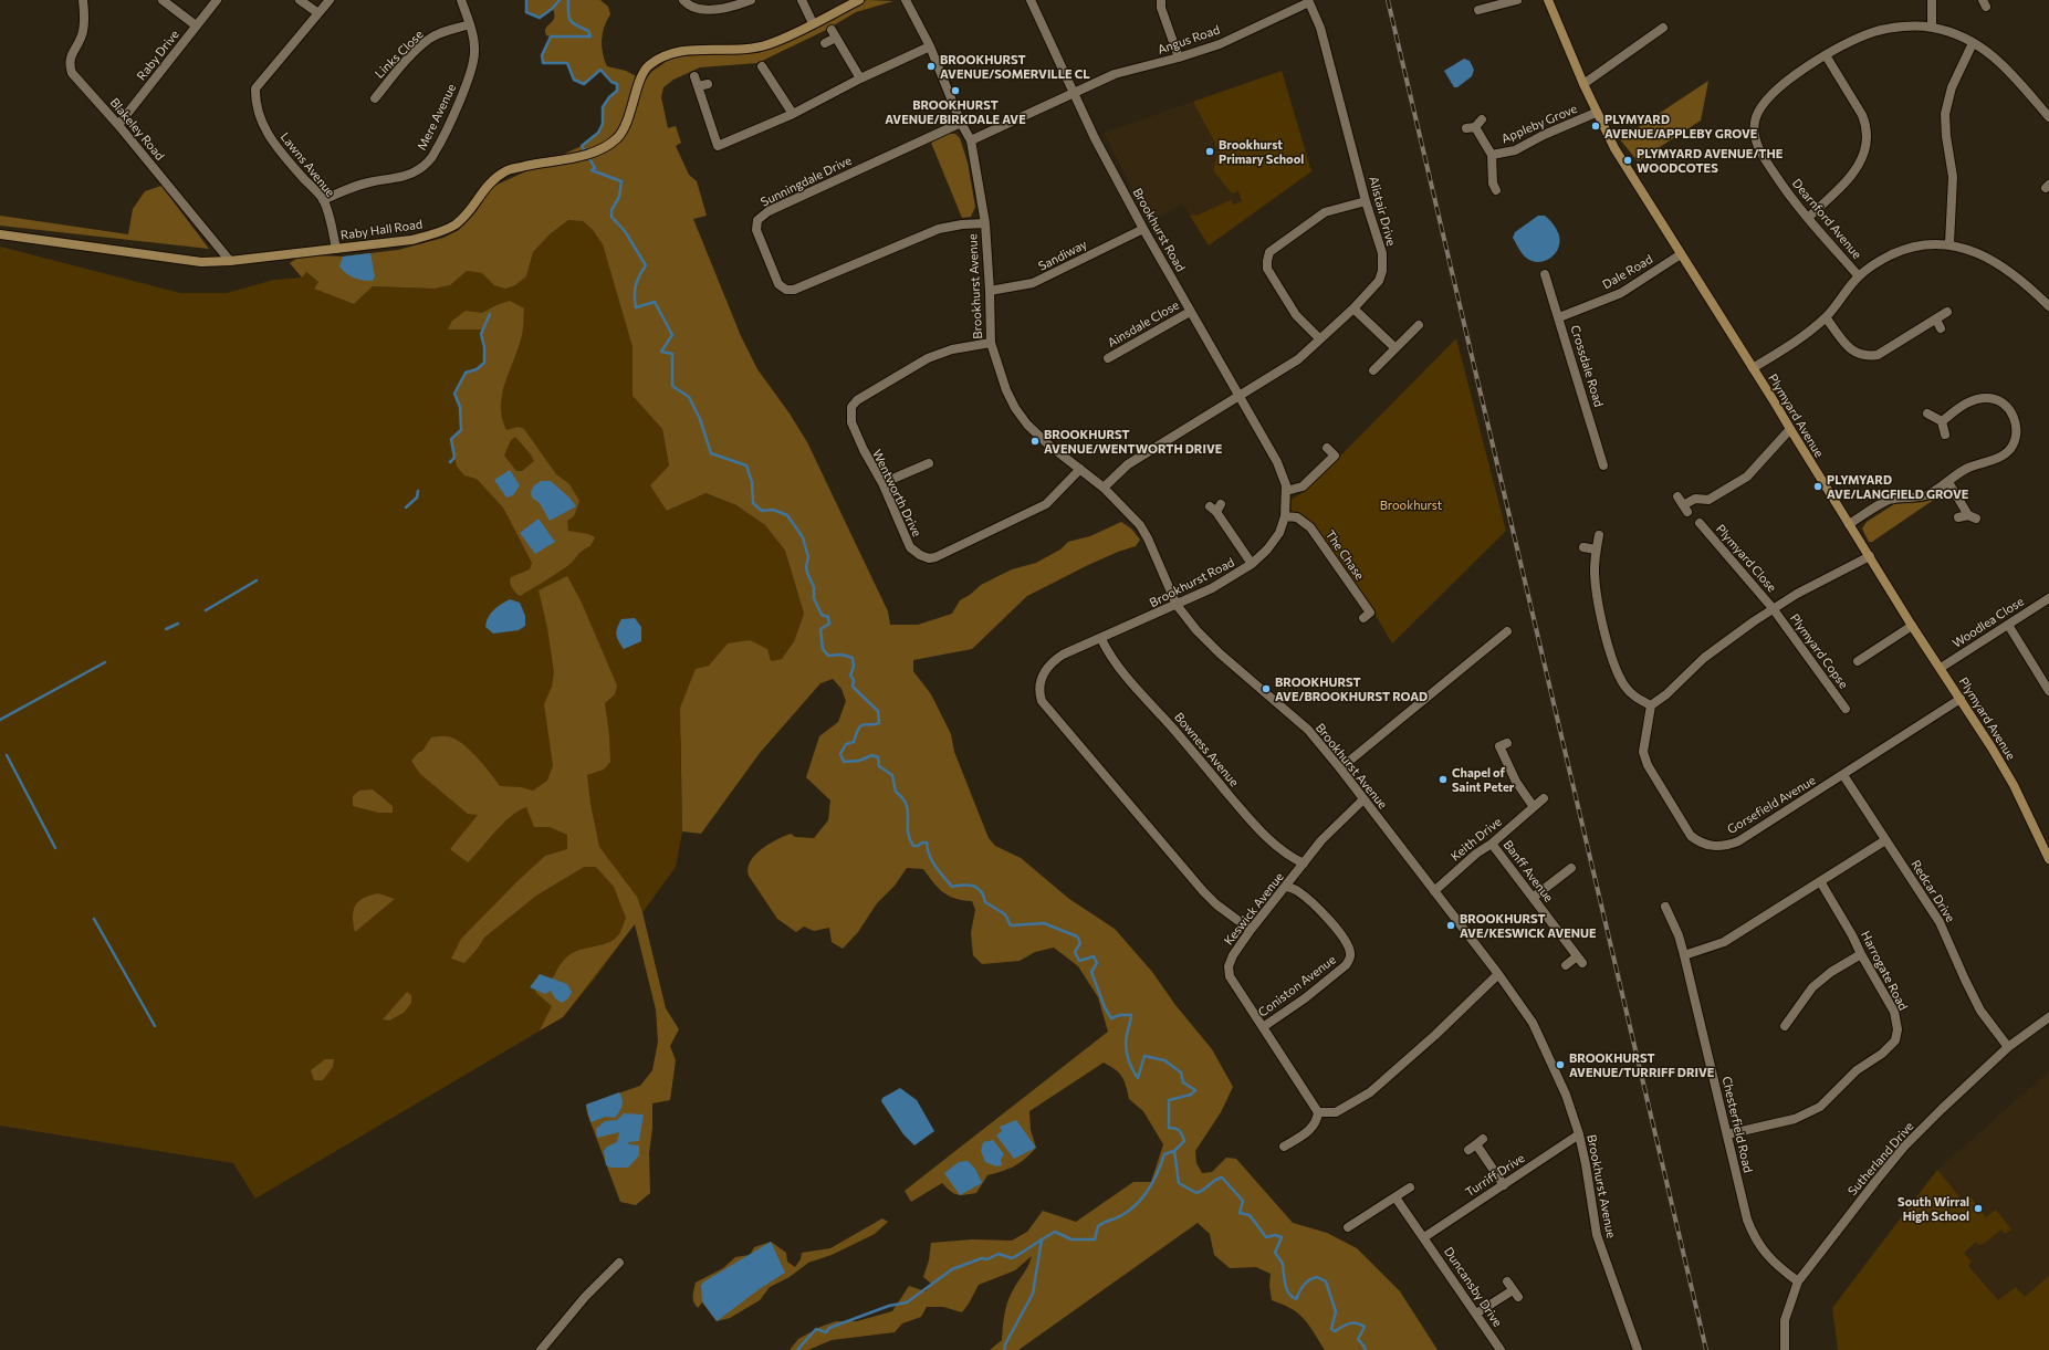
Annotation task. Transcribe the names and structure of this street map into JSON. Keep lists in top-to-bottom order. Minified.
{"streets":{"street":["Angus Road","Links Close","Raby Drive","Mere Avenue","Appleby Grove","Blakeley Road","Lawns Avenue","Sunningdale Drive","Alistair Drive","Dearnford Avenue","Raby Hall Road","Brookhurst Road","Sandiway","Dale Road","Brookhurst Avenue","Ainsdale Close","Crossdale Road","Plymyard Avenue","Wentworth Drive","The Chase","Plymyard Close","Woodlea Close","Plymyard Copse","Bowness Avenue","Gorsefield Avenue","Keith Drive","Banff Avenue","Redcar Drive","Keswick Avenue","Harrogate Road","Coniston Avenue","Chesterfield Road","Sutherland Drive","Turriff Drive","Duncansby Drive"]},"crossings":[["Angus Road","Alistair Drive"],["Angus Road","Brookhurst Road"],["Angus Road","Brookhurst Avenue"],["Links Close","Mere Avenue"],["Raby Drive","Blakeley Road"],["Mere Avenue","Lawns Avenue"],["Appleby Grove","Plymyard Avenue"],["Blakeley Road","Raby Hall Road"],["Lawns Avenue","Raby Hall Road"],["Sunningdale Drive","Brookhurst Avenue"],["Alistair Drive","Brookhurst Road"],["Alistair Drive","Brookhurst Avenue"],["Brookhurst Road","Sandiway"],["Brookhurst Road","Brookhurst Avenue"],["Brookhurst Road","Ainsdale Close"],["Brookhurst Road","The Chase"],["Brookhurst Road","Bowness Avenue"],["Brookhurst Road","Keswick Avenue"],["Sandiway","Brookhurst Avenue"],["Dale Road","Crossdale Road"],["Dale Road","Plymyard Avenue"],["Brookhurst Avenue","Wentworth Drive"],["Brookhurst Avenue","Keith Drive"],["Brookhurst Avenue","Keswick Avenue"],["Brookhurst Avenue","Turriff Drive"],["Plymyard Avenue","Woodlea Close"],["Plymyard Avenue","Gorsefield Avenue"],["Plymyard Close","Plymyard Copse"],["Bowness Avenue","Keswick Avenue"],["Gorsefield Avenue","Redcar Drive"],["Keith Drive","Banff Avenue"],["Redcar Drive","Sutherland Drive"],["Keswick Avenue","Coniston Avenue"],["Harrogate Road","Chesterfield Road"],["Chesterfield Road","Sutherland Drive"],["Turriff Drive","Duncansby Drive"]],"parks":["Brookhurst"],"places":["BROOKHURST AVENUE/SOMERVILLE CL","BROOKHURST AVENUE/BIRKDALE AVE","PLYMYARD AVENUE/APPLEBY GROVE","Brookhurst Primary School","PLYMYARD AVENUE/THE WOODCOTES","BROOKHURST AVENUE/WENTWORTH DRIVE","PLYMYARD AVE/LANGFIELD GROVE","BROOKHURST AVE/BROOKHURST ROAD","Chapel of Saint Peter","BROOKHURST AVE/KESWICK AVENUE","BROOKHURST AVENUE/TURRIFF DRIVE","South Wirral High School"]}
